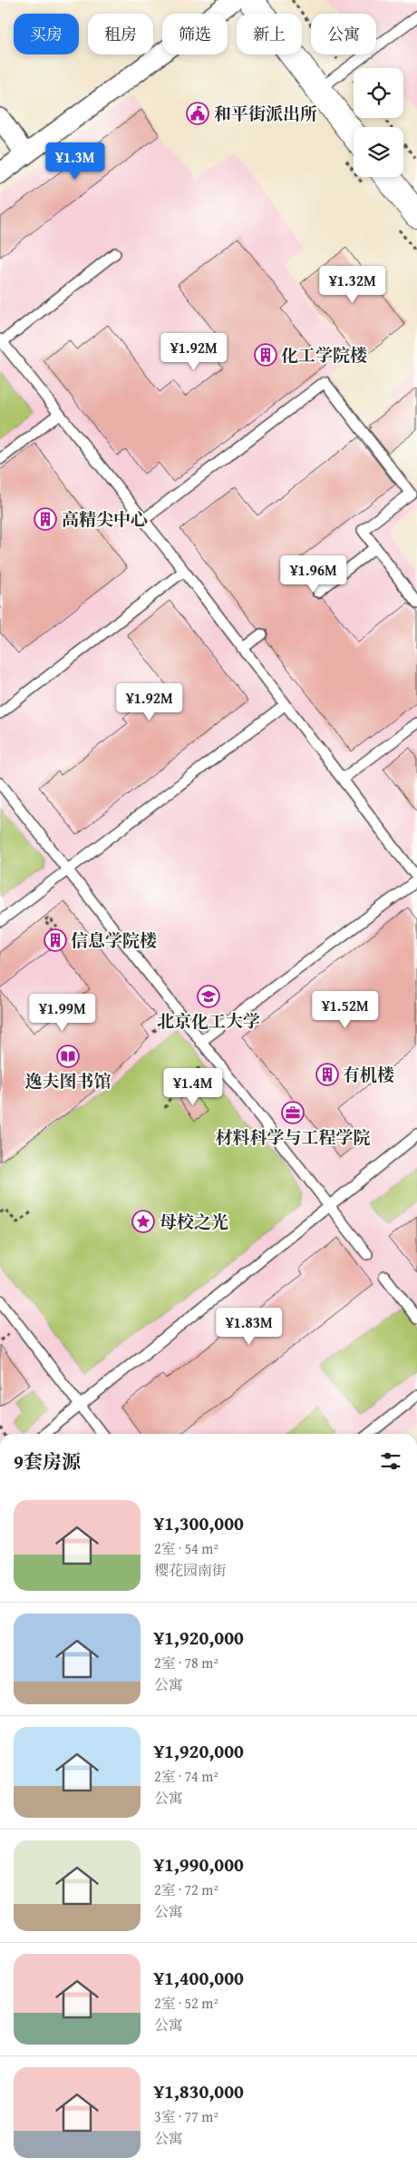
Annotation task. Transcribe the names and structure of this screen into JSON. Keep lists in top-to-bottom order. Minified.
{"places":{"public building":["和平街派出所"],"building":["化工学院楼","高精尖中心","信息学院楼","有机楼"],"school or university":["北京化工大学"],"library":["逸夫图书馆"],"office":["材料科学与工程学院"],"place":["母校之光"]},"page":{"chip":["买房","租房","筛选","新上","公寓"],"price":["¥1.3M","¥1.32M","¥1.92M","¥1.96M","¥1.92M","¥1.52M","¥1.99M","¥1.4M","¥1.83M"],"heading":"9套房源","list":[{"name":"¥1,300,000","note":"2室 · 54 m² · 樱花园南街"},{"name":"¥1,920,000","note":"2室 · 78 m² · 公寓"},{"name":"¥1,920,000","note":"2室 · 74 m² · 公寓"},{"name":"¥1,990,000","note":"2室 · 72 m² · 公寓"},{"name":"¥1,400,000","note":"2室 · 52 m² · 公寓"},{"name":"¥1,830,000","note":"3室 · 77 m² · 公寓"}]}}
